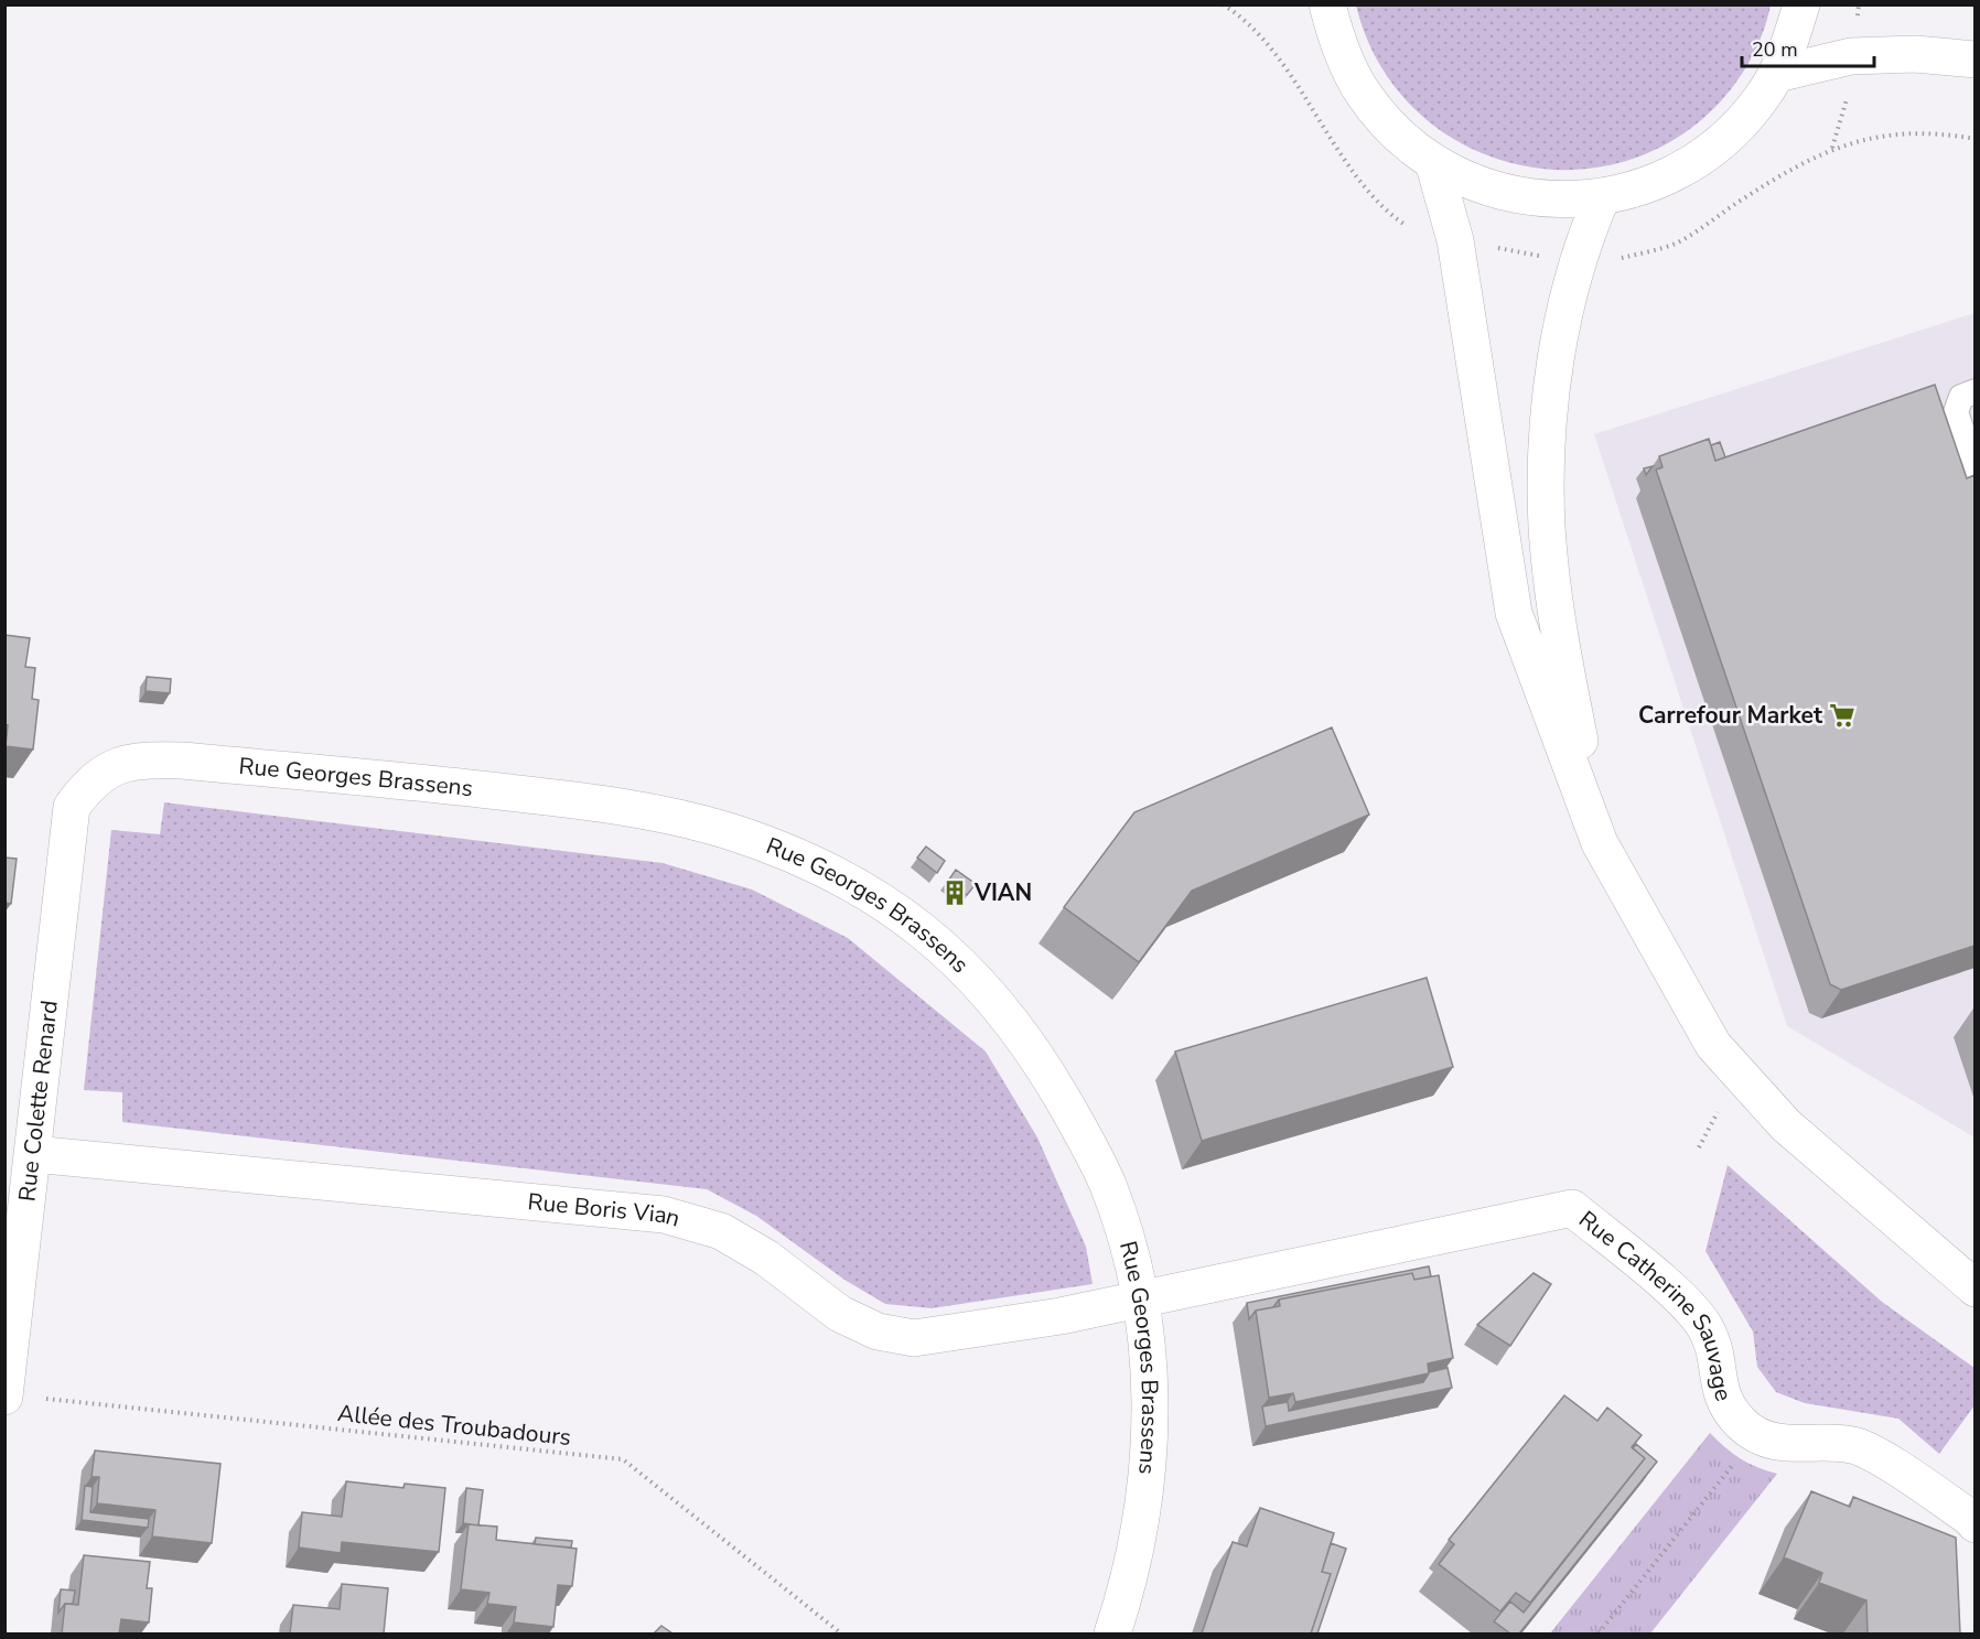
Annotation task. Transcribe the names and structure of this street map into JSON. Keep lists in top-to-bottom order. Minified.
{"streets":{"street":["Rue Georges Brassens","Rue Colette Renard","Rue Boris Vian","Rue Catherine Sauvage"],"path":["Allée des Troubadours"]},"crossings":[["Rue Georges Brassens","Rue Colette Renard"],["Rue Georges Brassens","Rue Boris Vian"],["Rue Georges Brassens","Rue Catherine Sauvage"],["Rue Colette Renard","Rue Boris Vian"],["Rue Colette Renard","Allée des Troubadours"],["Rue Boris Vian","Rue Catherine Sauvage"]],"places":{"supermarket":["Carrefour Market"],"building":["VIAN"]},"scale_bar":"20 m"}
